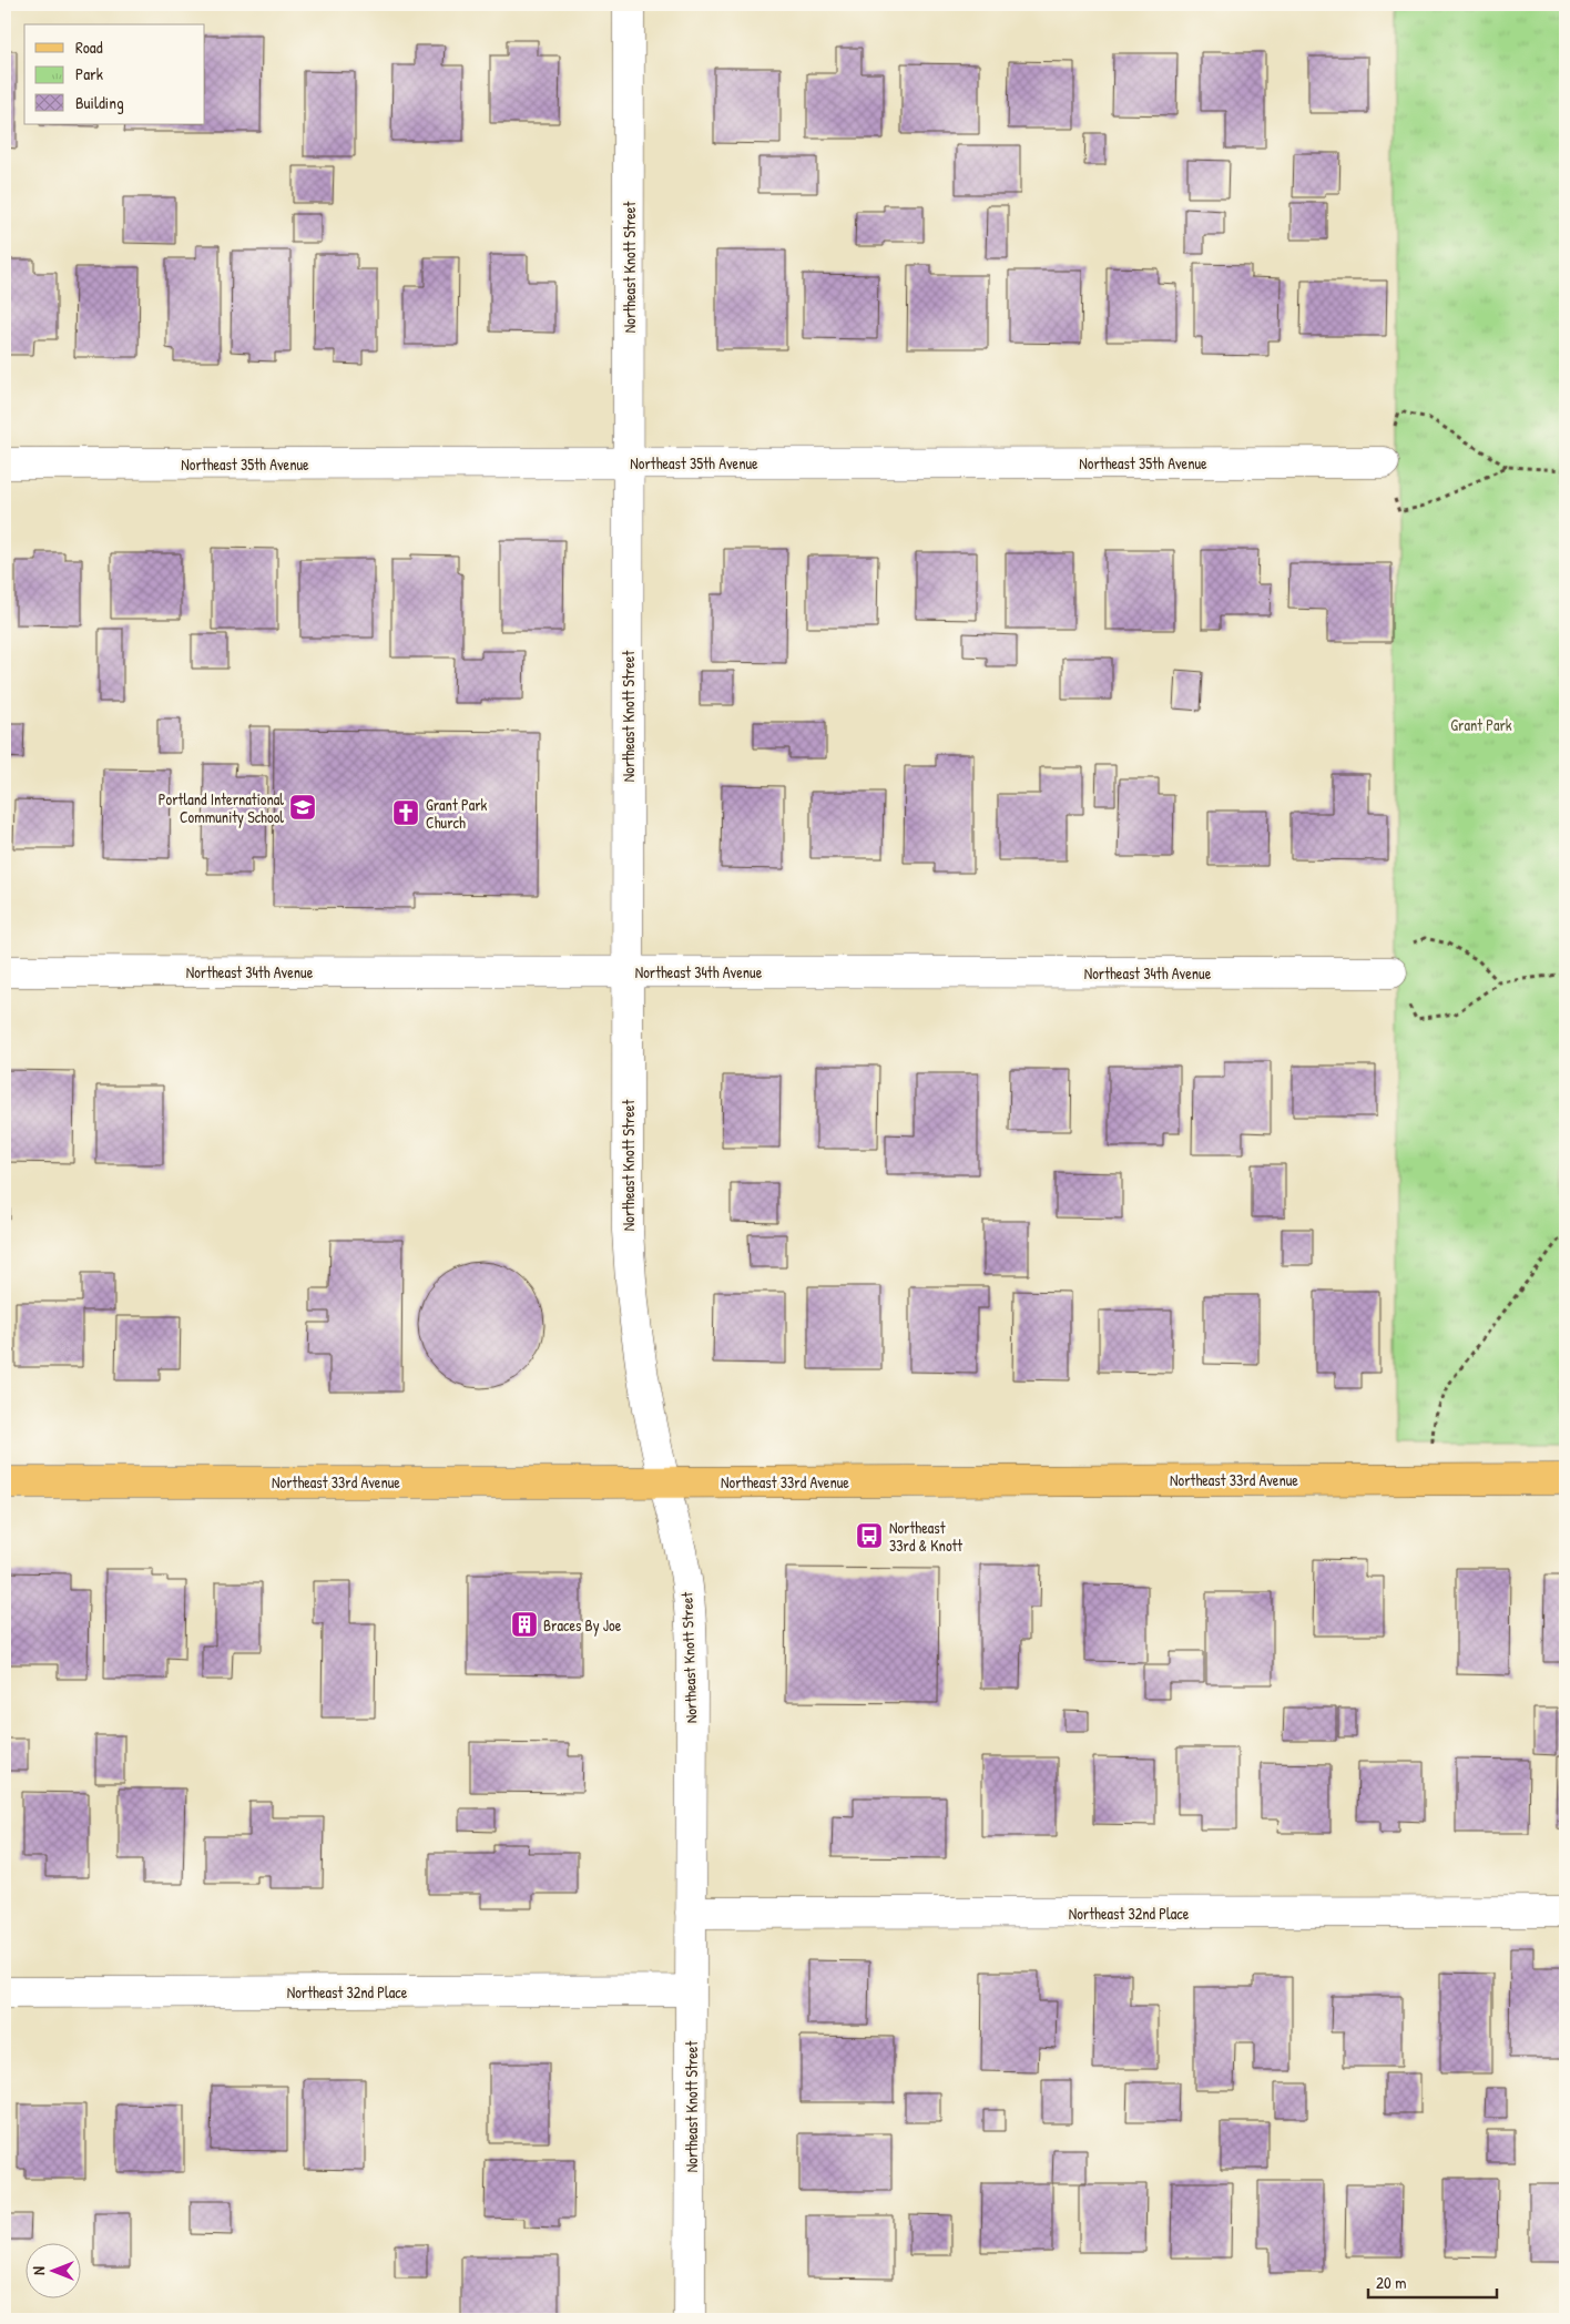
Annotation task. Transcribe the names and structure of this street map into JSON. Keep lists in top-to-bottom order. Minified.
{"streets":{"main road":["Northeast 33rd Avenue"],"street":["Northeast Knott Street","Northeast 35th Avenue","Northeast 34th Avenue","Northeast 32nd Place"]},"crossings":[["Northeast Knott Street","Northeast 35th Avenue"],["Northeast Knott Street","Northeast 34th Avenue"],["Northeast Knott Street","Northeast 33rd Avenue"],["Northeast Knott Street","Northeast 32nd Place"]],"parks":["Grant Park"],"places":{"school or university":["Portland International Community School"],"church":["Grant Park Church"],"bus stop":["Northeast 33rd & Knott"],"building":["Braces By Joe"]},"legend":["Road","Park","Building"],"scale_bar":"20 m","north":"left"}
